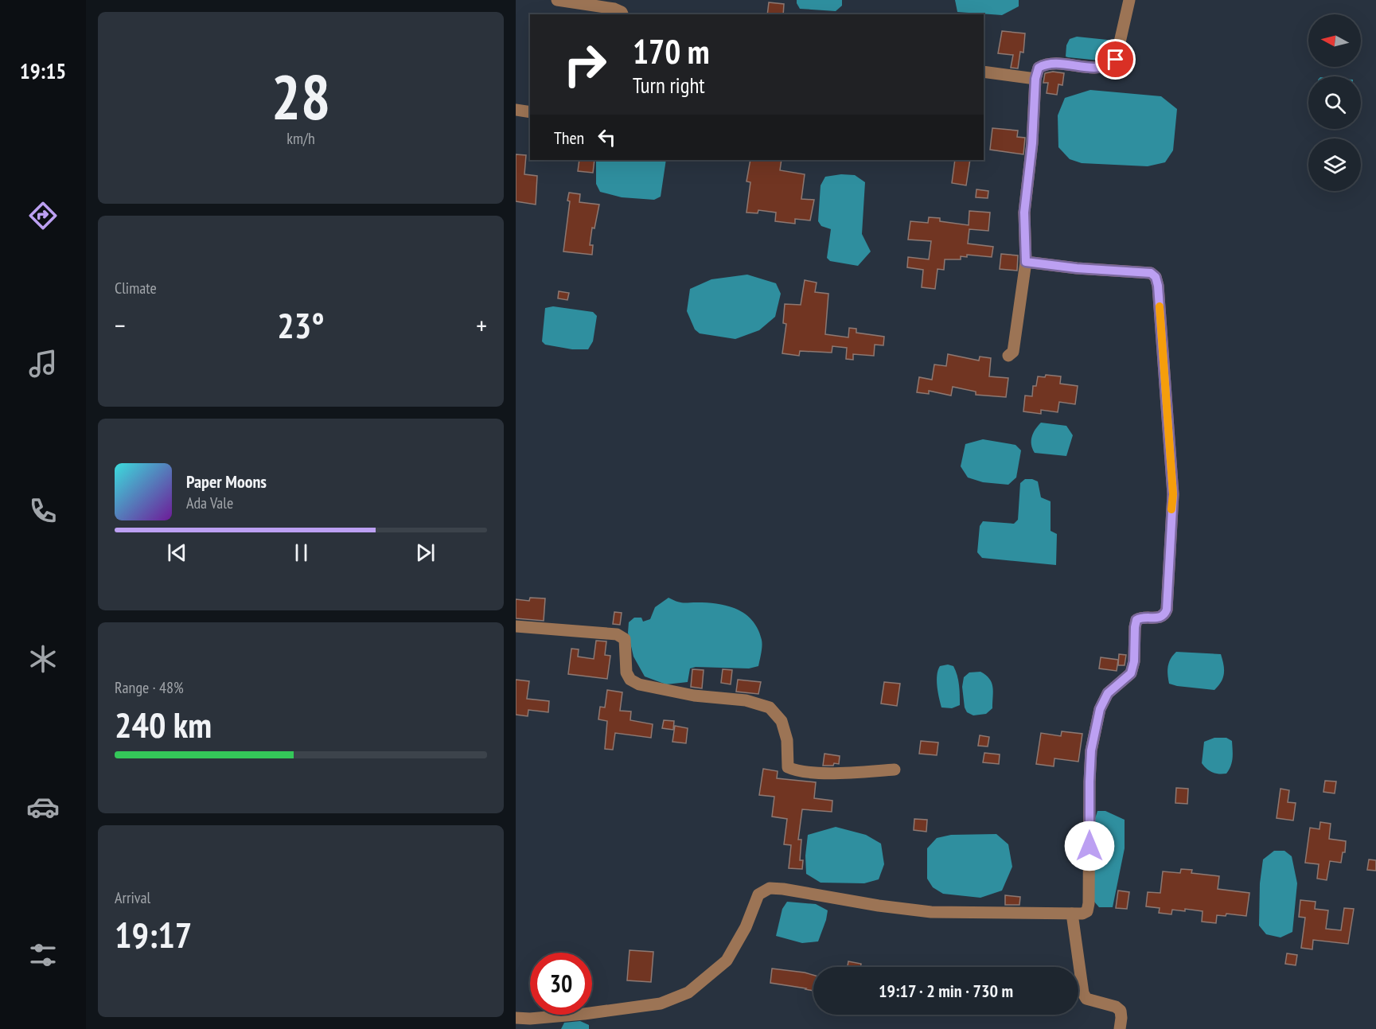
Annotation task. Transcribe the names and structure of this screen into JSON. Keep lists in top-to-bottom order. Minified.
{"north":"left","page":{"tabs":"19:15","tile":[["28","km/h"],"Climate",["Range · 48%","240 km"],["Arrival","19:17"]],"turn":["170 m","Turn right"],"then":"Then","heat":["−","23°","+"],"song":["Paper Moons","Ada Vale"],"limit":"30","trip":"19:17 · 2 min · 730 m"}}
